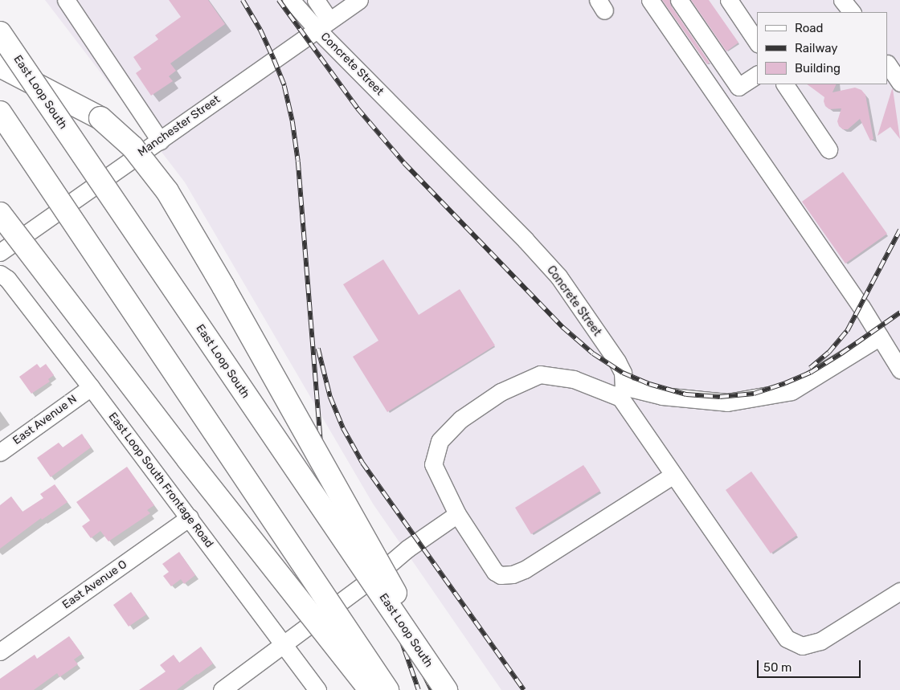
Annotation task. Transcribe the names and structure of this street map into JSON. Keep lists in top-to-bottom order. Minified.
{"streets":{"highway":["East Loop South"],"street":["Concrete Street","Manchester Street","East Avenue N","East Loop South Frontage Road","East Avenue O"]},"crossings":[["Concrete Street","Manchester Street"],["East Avenue N","East Loop South Frontage Road"],["East Loop South Frontage Road","East Avenue O"]],"legend":["Road","Railway","Building"],"scale_bar":"50 m"}
